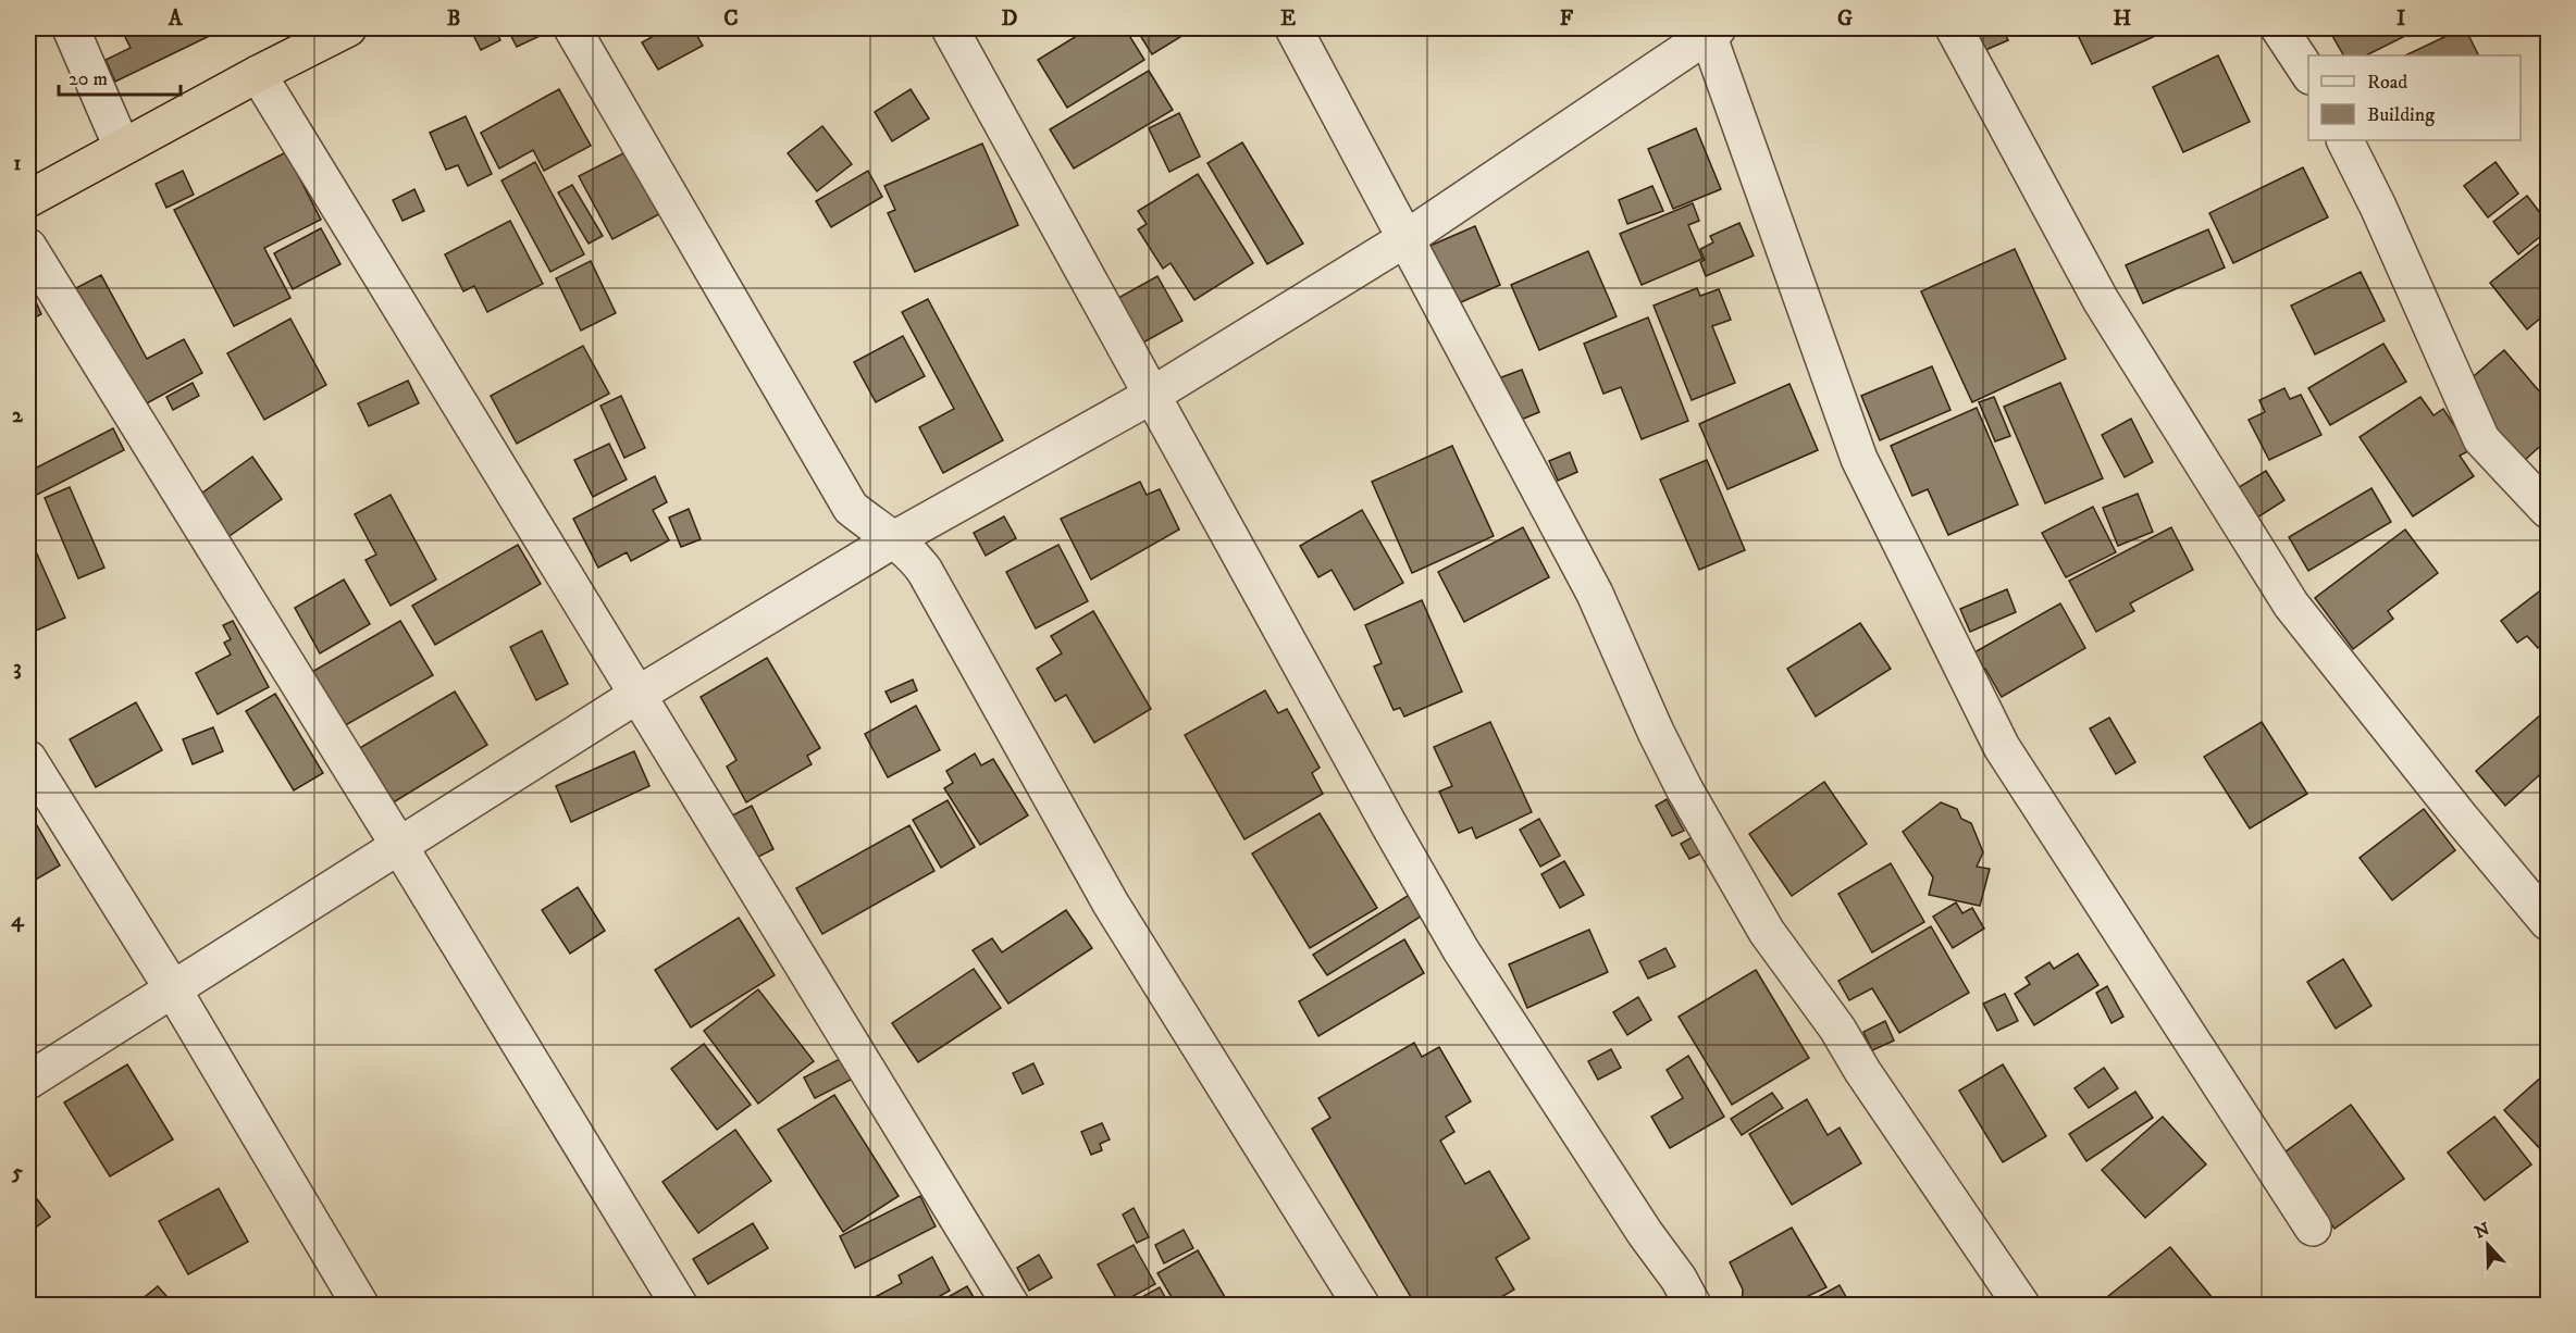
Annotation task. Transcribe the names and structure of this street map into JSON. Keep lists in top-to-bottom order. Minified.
{"legend":["Road","Building"],"scale_bar":"20 m","north":"top","grid":{"columns":["A","B","C","D","E","F","G","H","I"],"rows":["1","2","3","4","5"]}}
